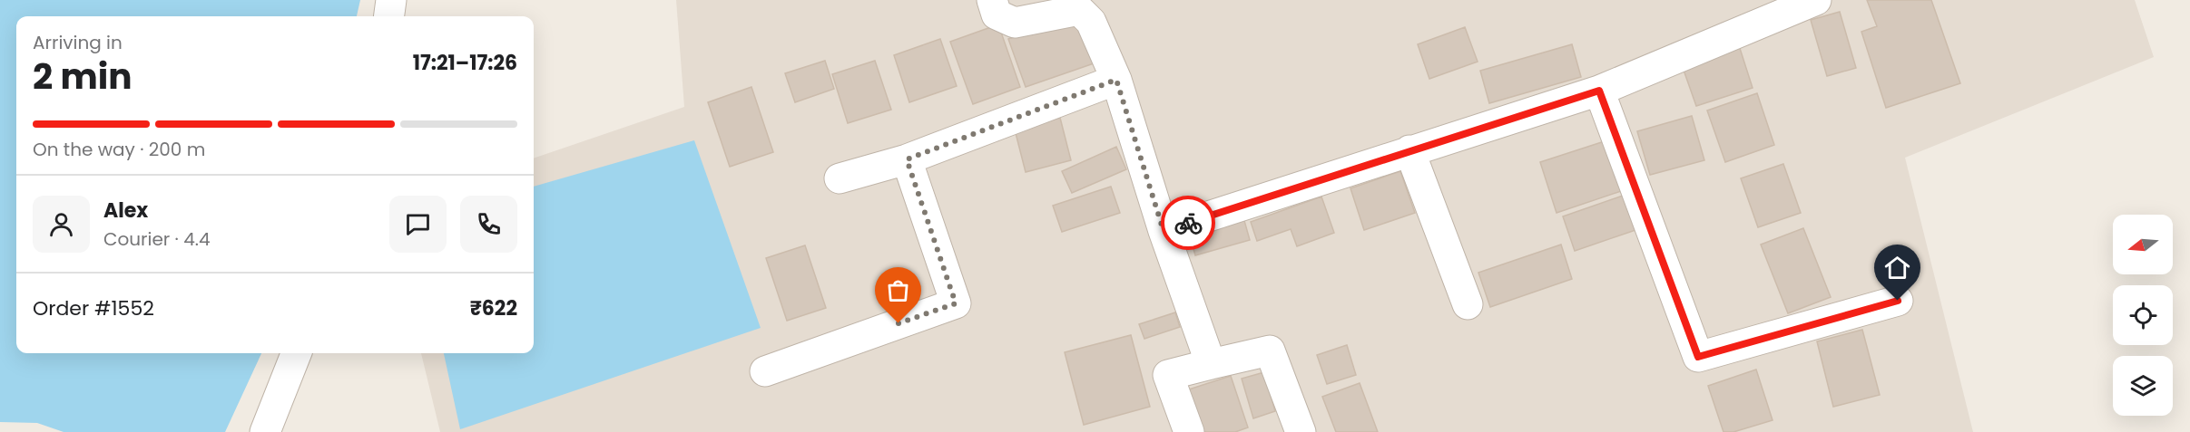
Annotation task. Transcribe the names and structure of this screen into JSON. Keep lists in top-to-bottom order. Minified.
{"north":"left","page":{"heading":["2 min","Arriving in","17:21–17:26"],"panel":["Alex","Courier · 4.4","Order #1552","₹622"],"bar":"On the way · 200 m"}}
